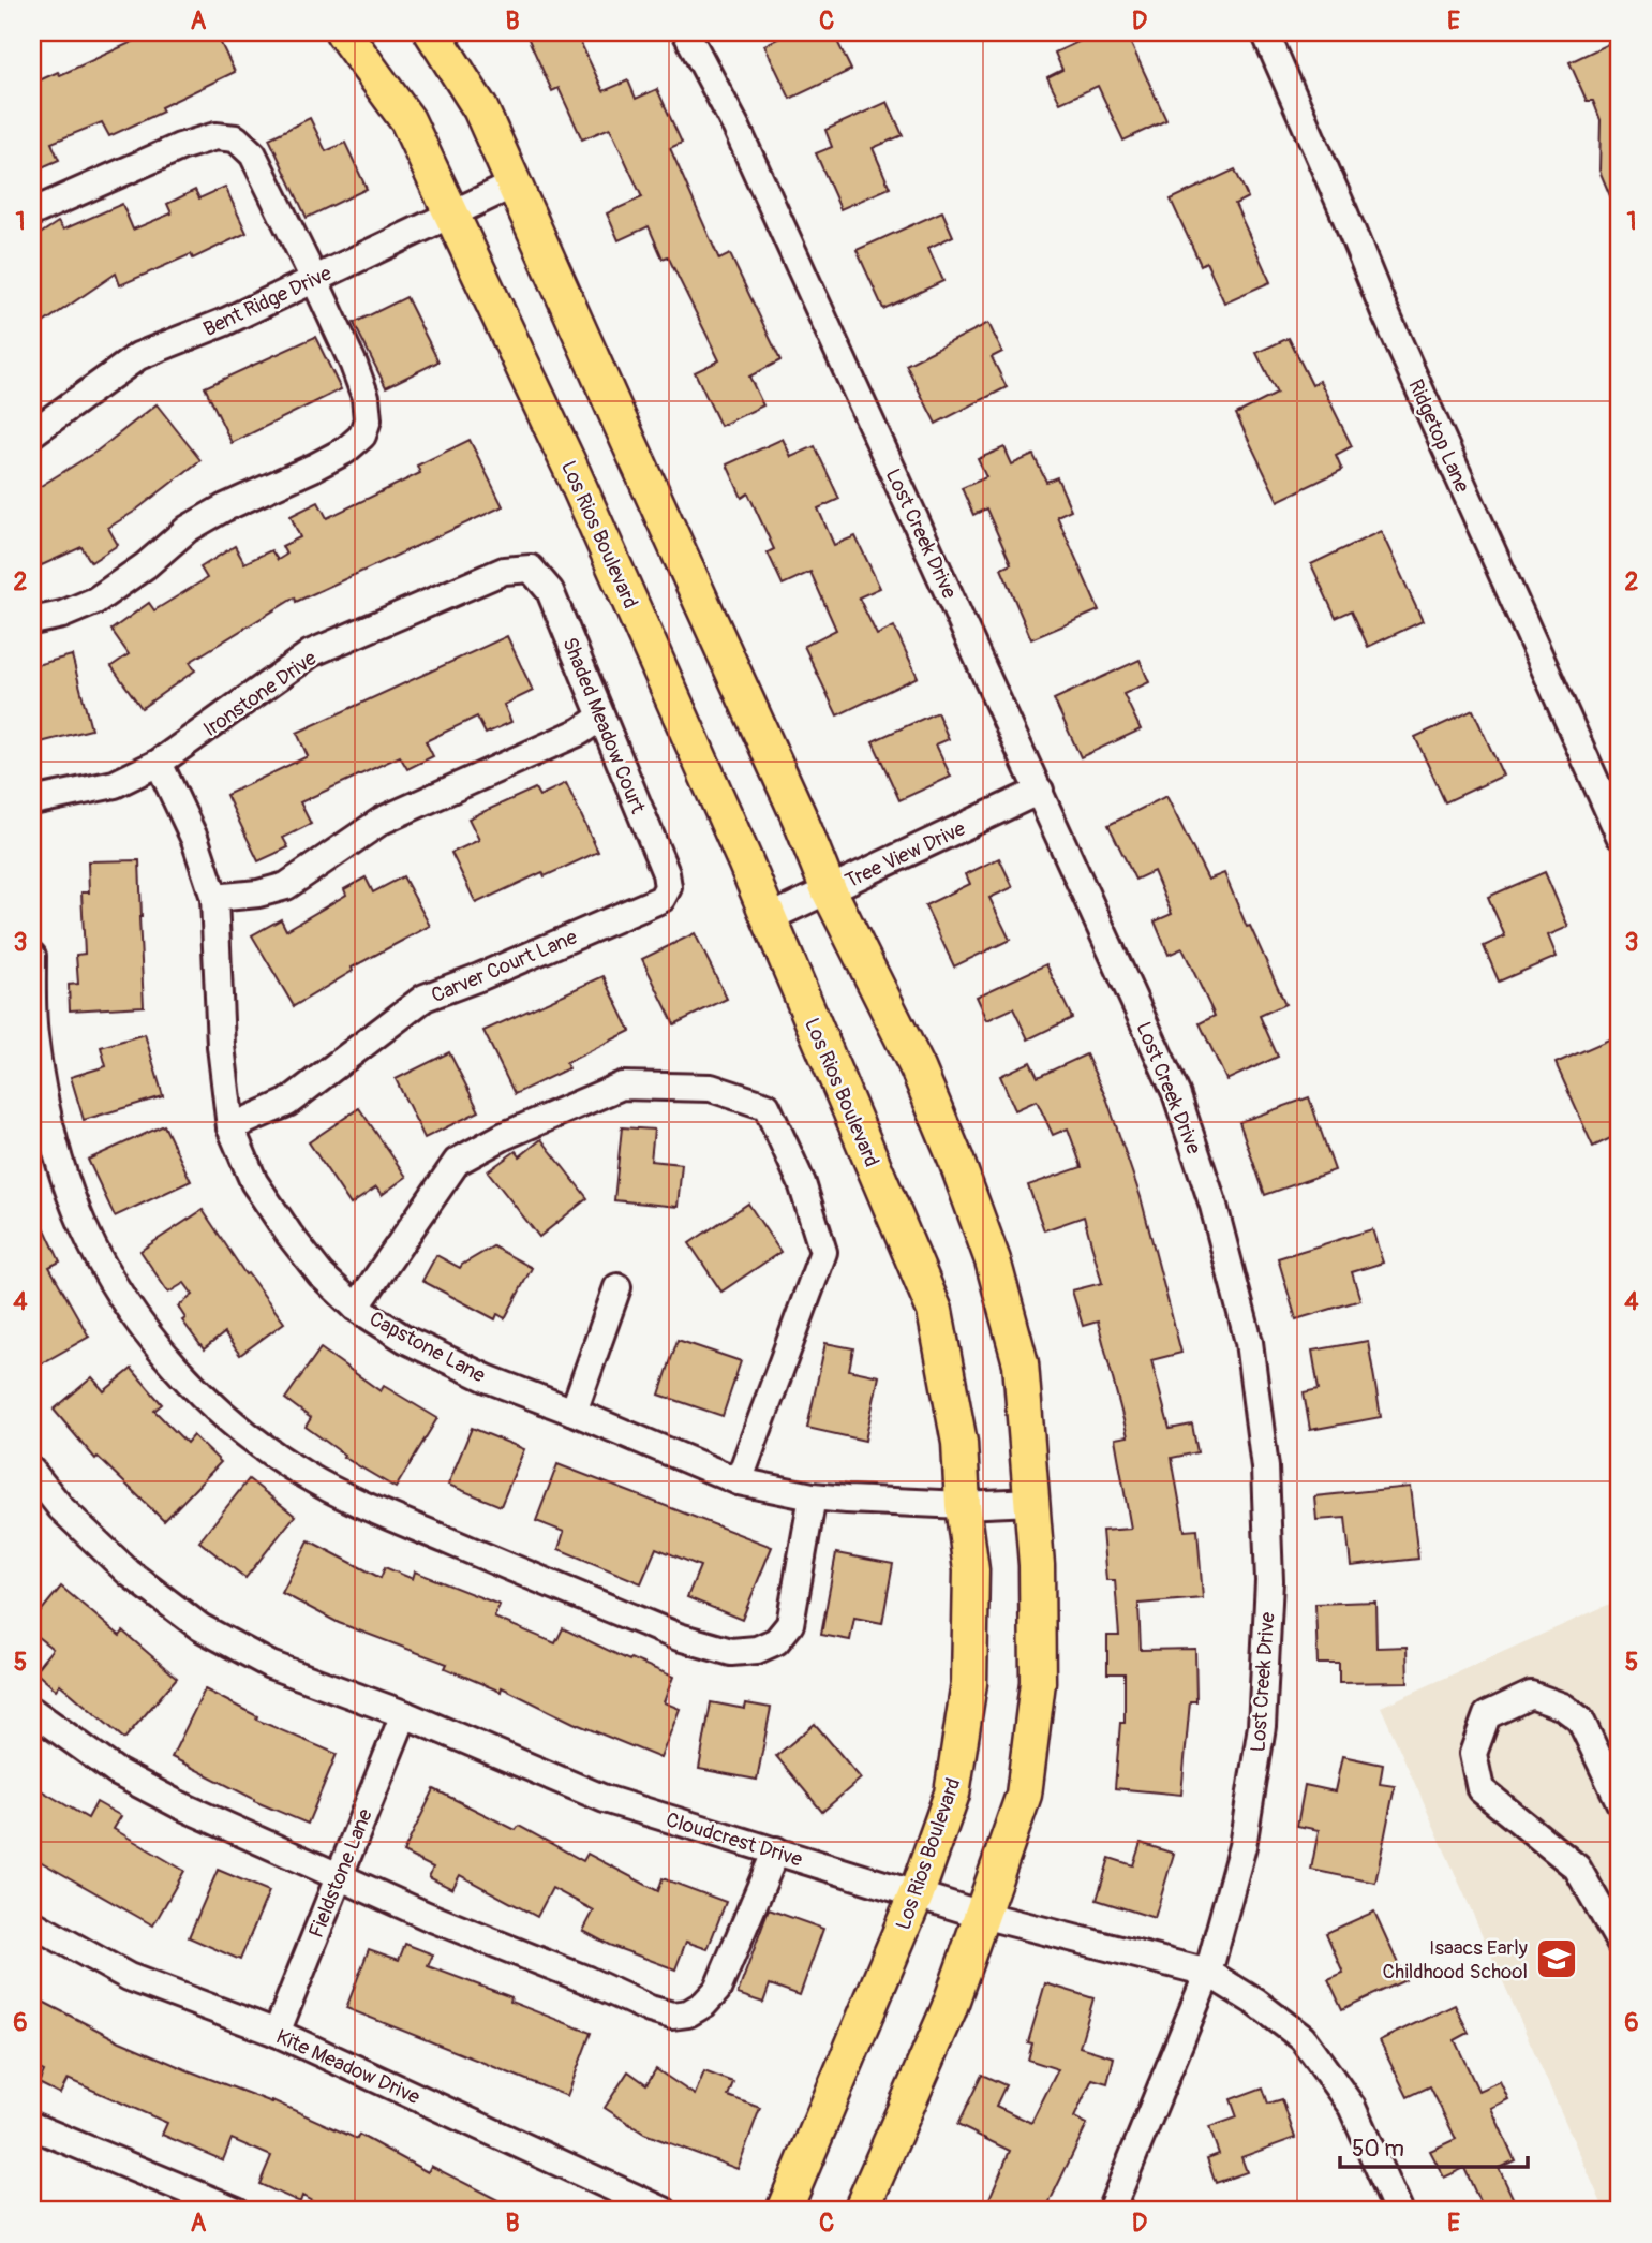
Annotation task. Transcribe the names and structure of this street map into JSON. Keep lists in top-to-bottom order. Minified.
{"streets":{"main road":["Los Rios Boulevard"],"street":["Bent Ridge Drive","Ridgetop Lane","Lost Creek Drive","Ironstone Drive","Shaded Meadow Court","Tree View Drive","Carver Court Lane","Capstone Lane","Cloudcrest Drive","Fieldstone Lane","Kite Meadow Drive"]},"crossings":[["Bent Ridge Drive","Los Rios Boulevard"],["Lost Creek Drive","Tree View Drive"],["Lost Creek Drive","Cloudcrest Drive"],["Los Rios Boulevard","Tree View Drive"],["Los Rios Boulevard","Capstone Lane"],["Los Rios Boulevard","Cloudcrest Drive"],["Ironstone Drive","Shaded Meadow Court"],["Ironstone Drive","Capstone Lane"],["Shaded Meadow Court","Carver Court Lane"],["Carver Court Lane","Capstone Lane"],["Cloudcrest Drive","Fieldstone Lane"],["Fieldstone Lane","Kite Meadow Drive"]],"places":{"school or university":["Isaacs Early Childhood School"]},"scale_bar":"50 m","grid":{"columns":["A","B","C","D","E"],"rows":["1","2","3","4","5","6"]}}
